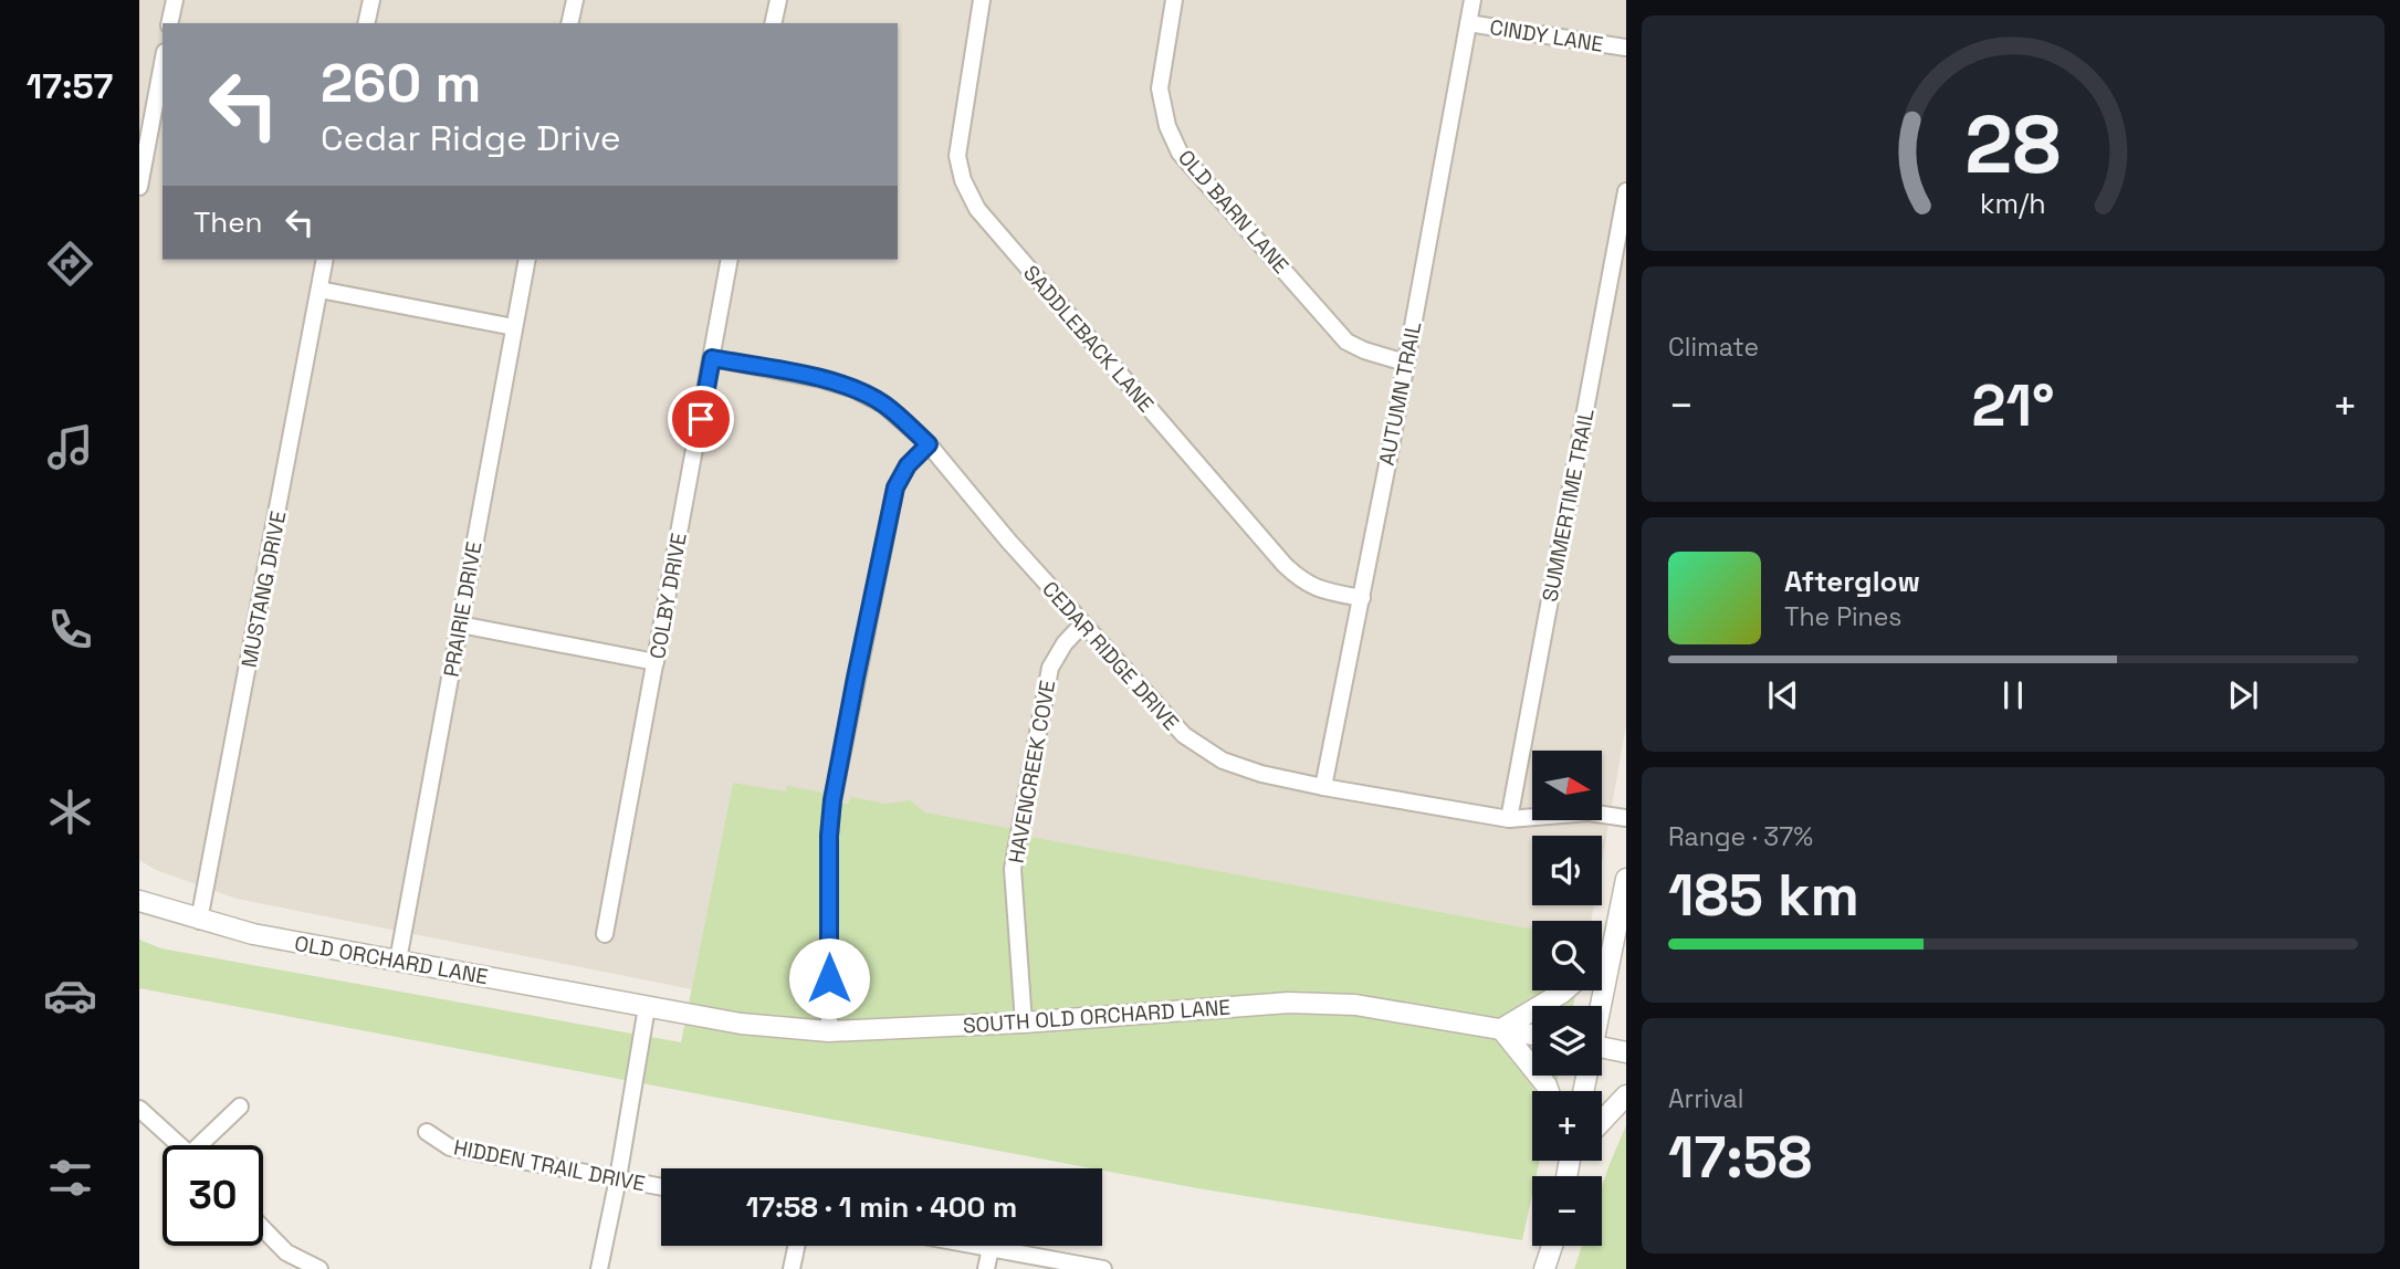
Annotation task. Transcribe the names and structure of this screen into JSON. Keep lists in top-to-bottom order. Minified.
{"streets":{"street":["CINDY LANE","OLD BARN LANE","SADDLEBACK LANE","AUTUMN TRAIL","SUMMERTIME TRAIL","MUSTANG DRIVE","COLBY DRIVE","PRAIRIE DRIVE","CEDAR RIDGE DRIVE","HAVENCREEK COVE","OLD ORCHARD LANE","SOUTH OLD ORCHARD LANE","HIDDEN TRAIL DRIVE"]},"crossings":[["CINDY LANE","AUTUMN TRAIL"],["OLD BARN LANE","AUTUMN TRAIL"],["SADDLEBACK LANE","AUTUMN TRAIL"],["AUTUMN TRAIL","CEDAR RIDGE DRIVE"],["SUMMERTIME TRAIL","CEDAR RIDGE DRIVE"],["MUSTANG DRIVE","OLD ORCHARD LANE"],["COLBY DRIVE","CEDAR RIDGE DRIVE"],["PRAIRIE DRIVE","OLD ORCHARD LANE"],["CEDAR RIDGE DRIVE","HAVENCREEK COVE"],["HAVENCREEK COVE","SOUTH OLD ORCHARD LANE"],["OLD ORCHARD LANE","SOUTH OLD ORCHARD LANE"]],"north":"right","page":{"tabs":"17:57","turn":["260 m","Cedar Ridge Drive"],"then":"Then","tile":["Climate",["Range · 37%","185 km"],["Arrival","17:58"]],"heat":["−","21°","+"],"song":["Afterglow","The Pines"],"map_buttons":["+","−"],"limit":"30","trip":"17:58 · 1 min · 400 m","gauge":["28","km/h"]}}
